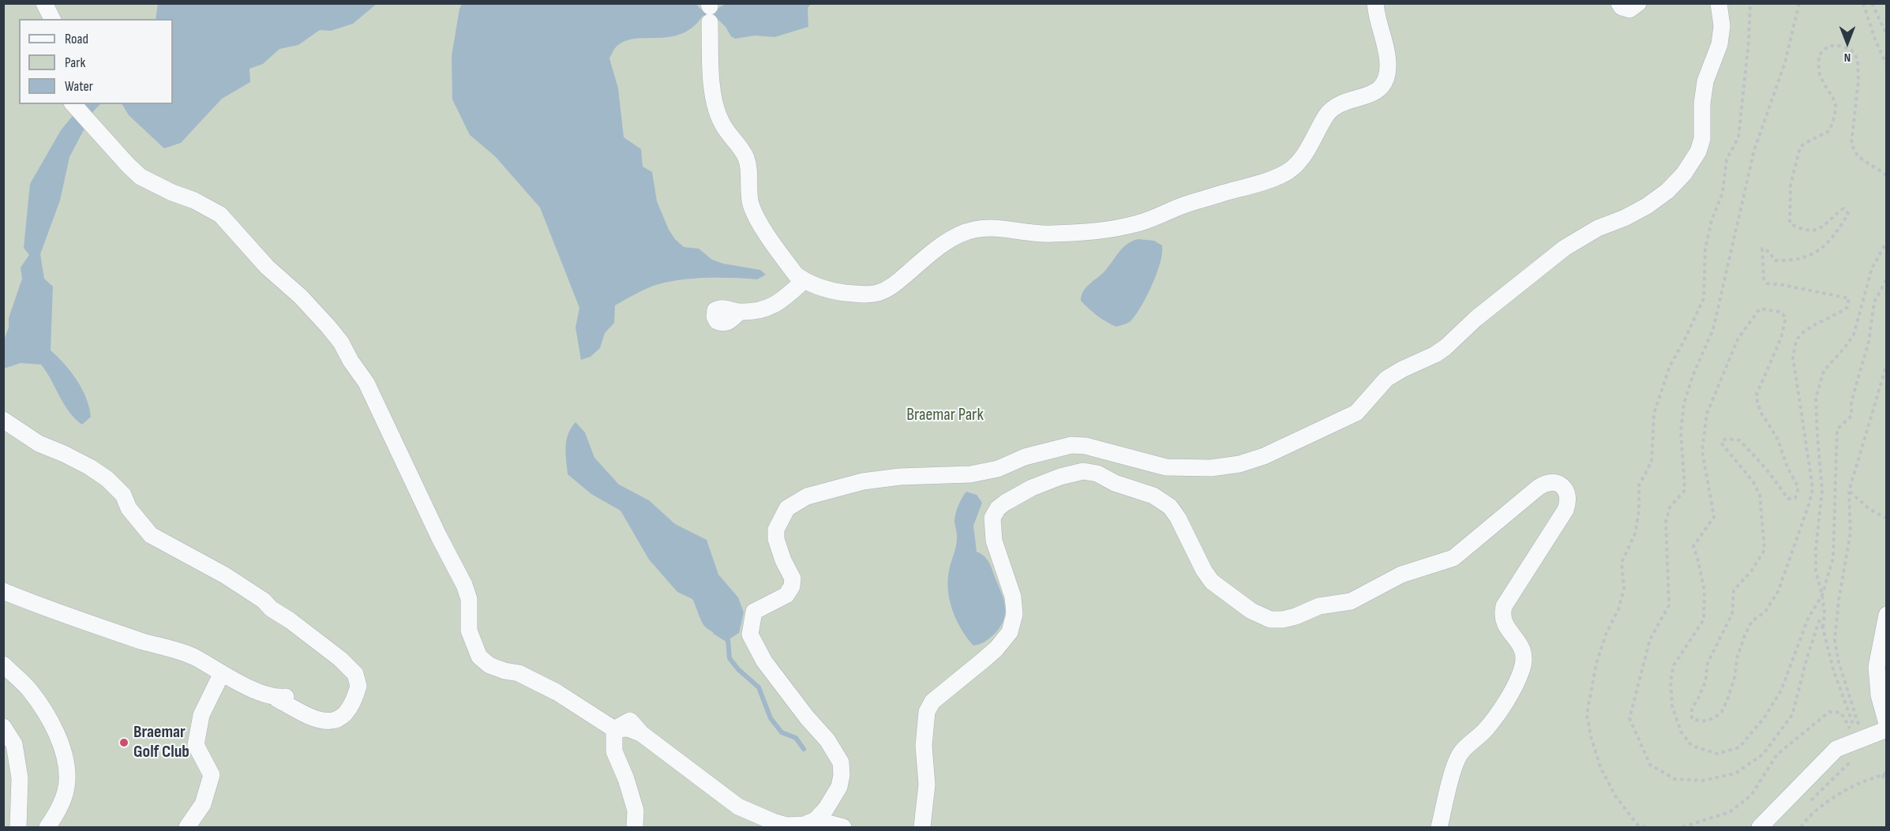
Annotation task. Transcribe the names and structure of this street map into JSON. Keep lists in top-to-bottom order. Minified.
{"parks":["Braemar Park"],"places":["Braemar Golf Club"],"legend":["Road","Park","Water"],"north":"bottom"}
